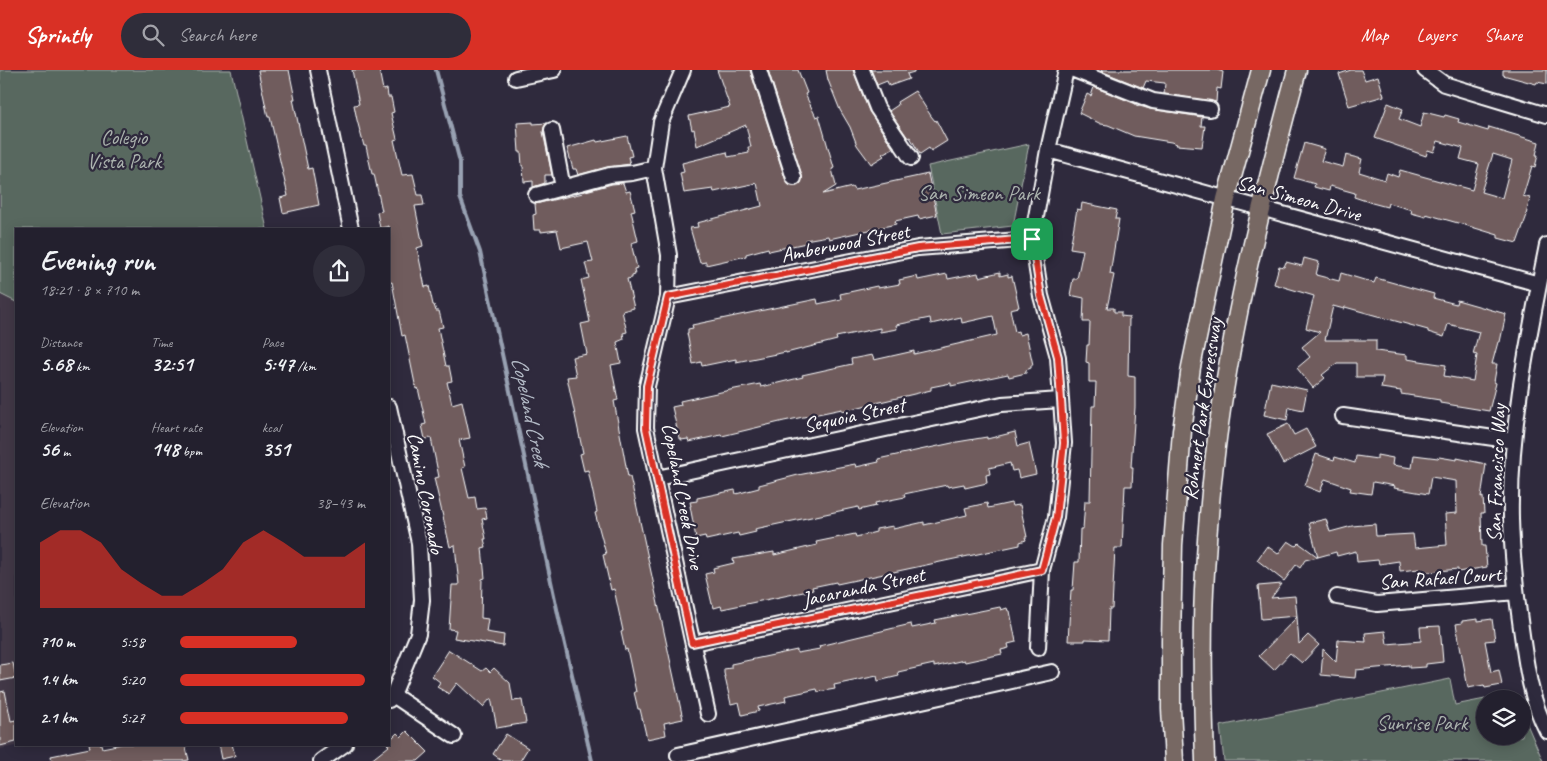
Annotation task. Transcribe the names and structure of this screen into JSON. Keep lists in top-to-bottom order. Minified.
{"streets":{"main road":["Rohnert Park Expressway"],"street":["San Simeon Drive","Amberwood Street","Sequoia Street","San Francisco Way","Camino Coronado","Copeland Creek Drive","San Rafael Court","Jacaranda Street"]},"crossings":[["San Simeon Drive","Rohnert Park Expressway"],["San Simeon Drive","San Francisco Way"],["Amberwood Street","Copeland Creek Drive"],["Sequoia Street","Copeland Creek Drive"],["San Francisco Way","San Rafael Court"],["Copeland Creek Drive","Jacaranda Street"]],"water":["Copeland Creek"],"parks":["Colegio Vista Park","San Simeon Park","Sunrise Park"],"page":{"header":"Sprintly","search":"Search here","nav":["Map","Layers","Share"],"heading":["Evening run","18:21 · 8 × 710 m"],"stats":[["Distance","5.68 km"],["Time","32:51"],["Pace","5:47 /km"],["Elevation","56 m"],["Heart rate","148 bpm"],["kcal","351"]],"chart":["Elevation","38–43 m"],"list":[{"name":"710 m","note":"5:58"},{"name":"1.4 km","note":"5:20"},{"name":"2.1 km","note":"5:27"}]}}
